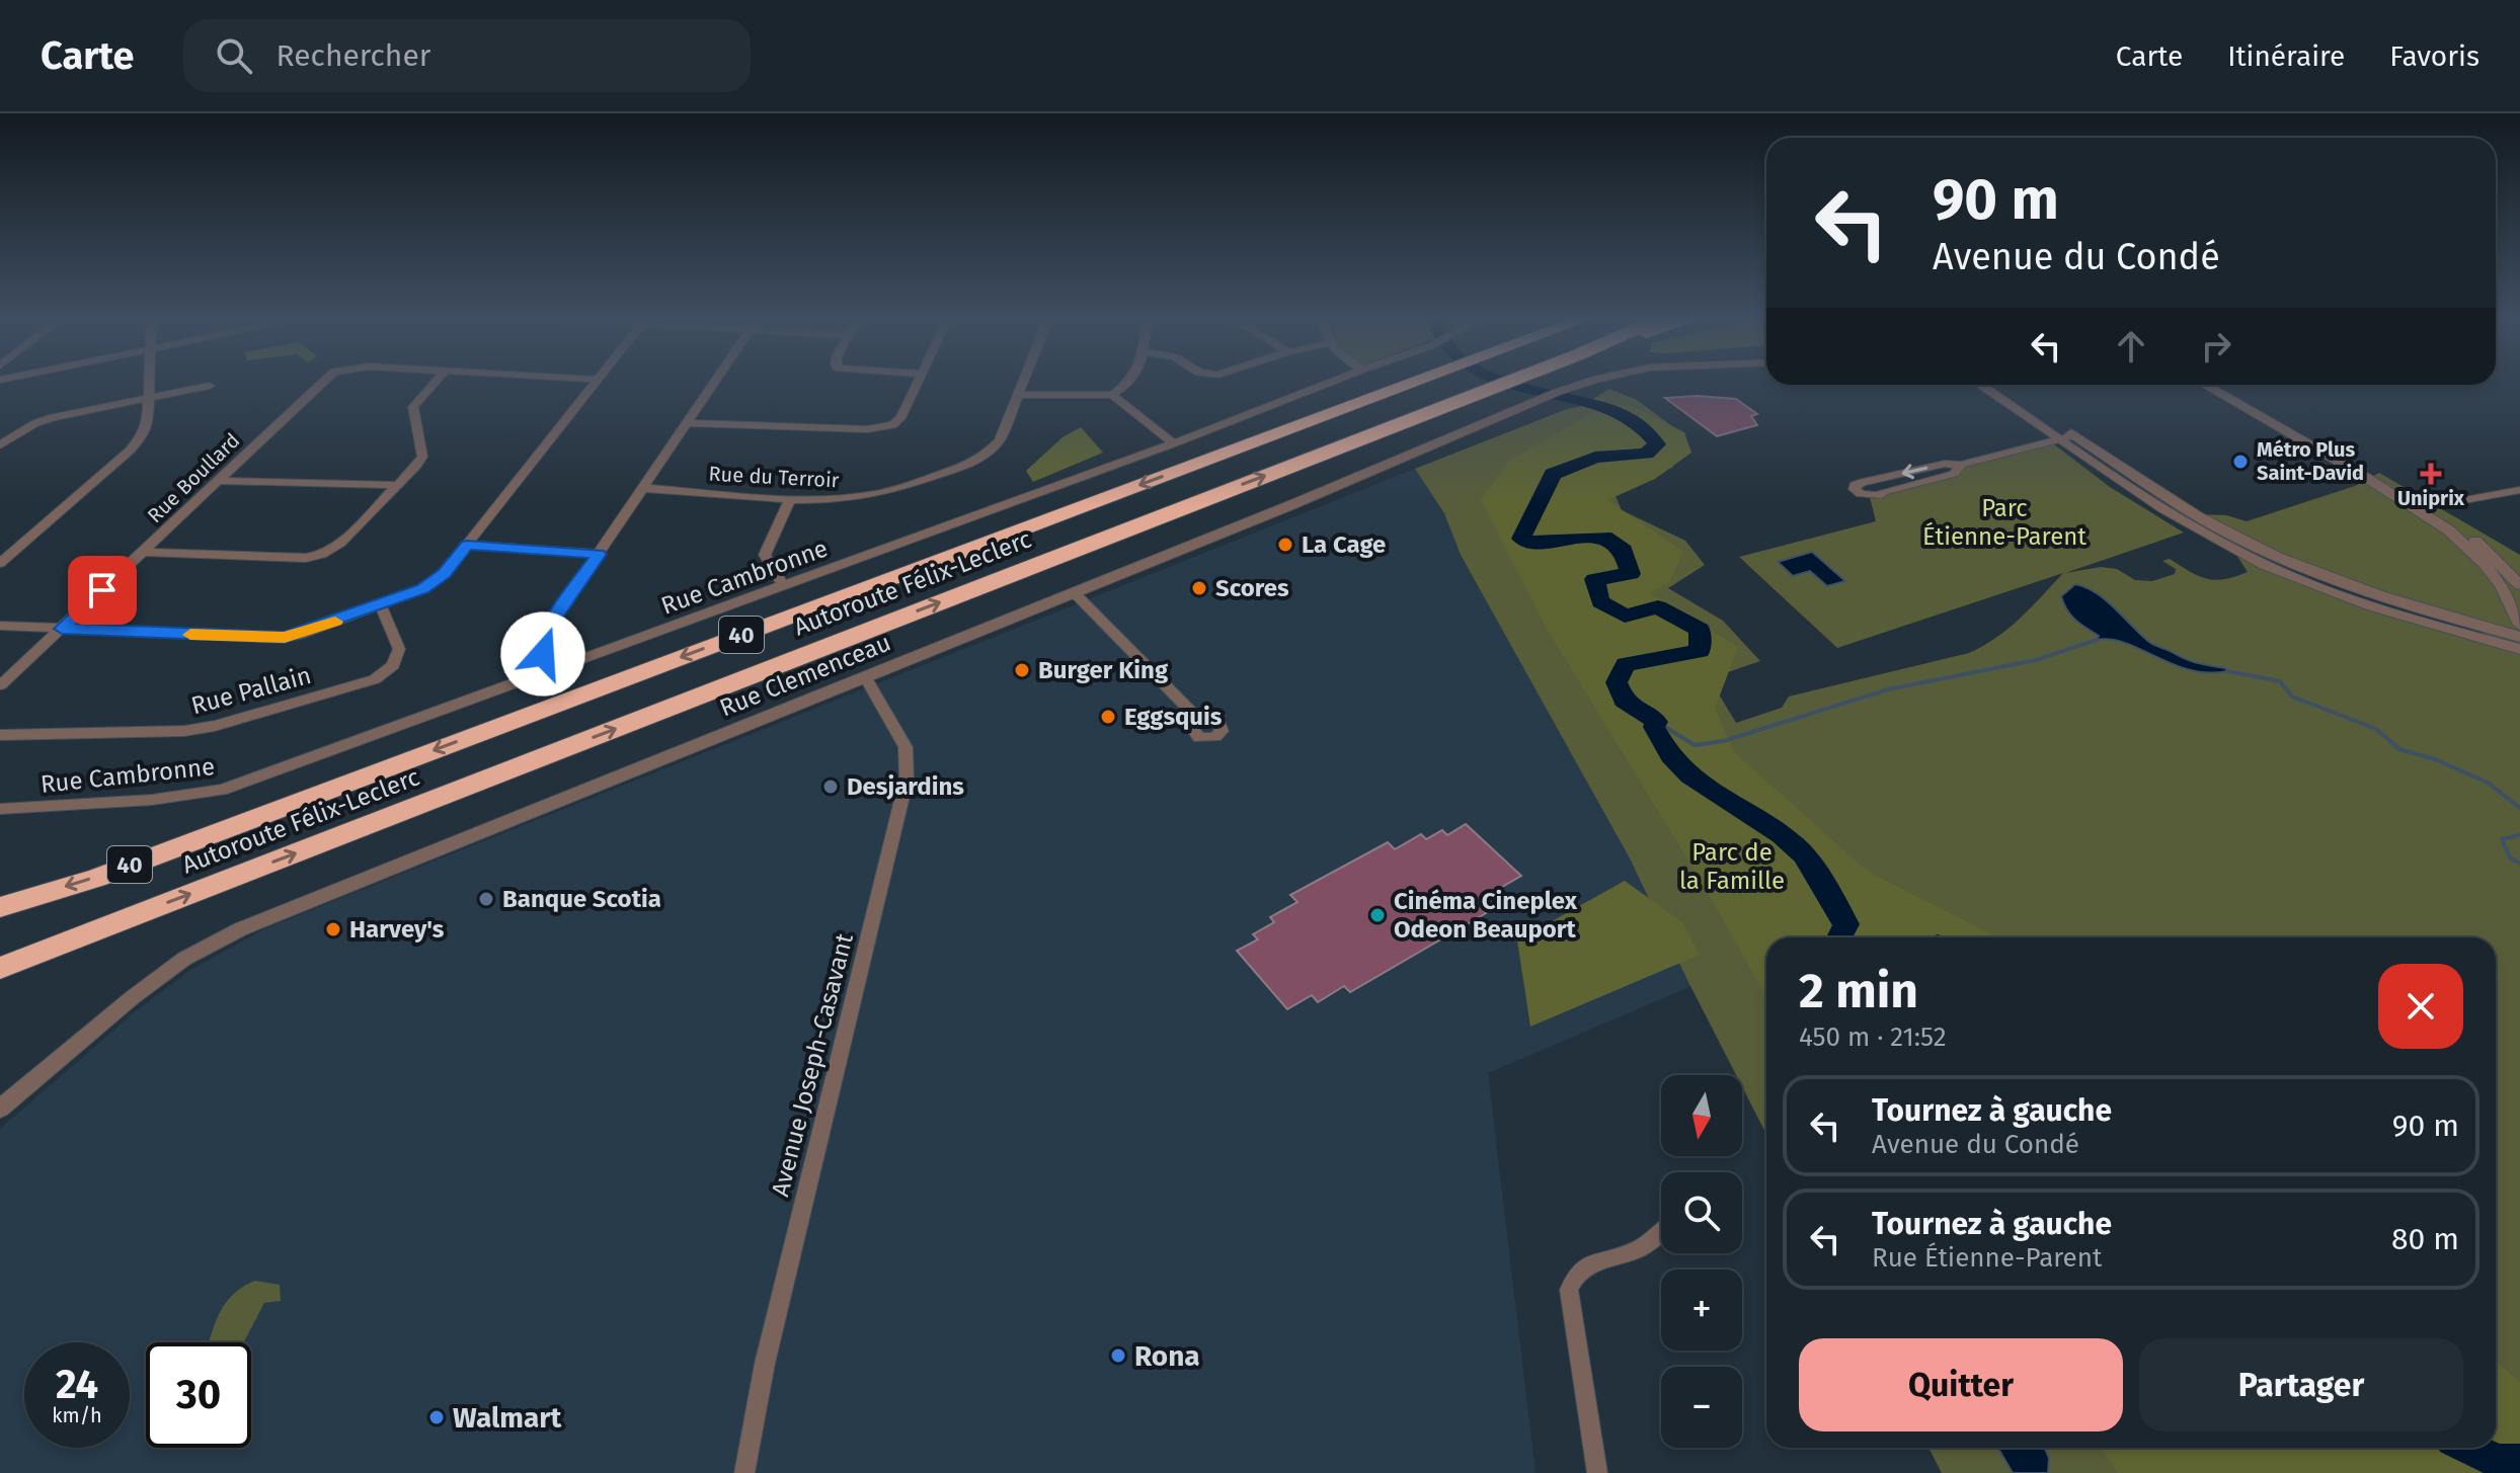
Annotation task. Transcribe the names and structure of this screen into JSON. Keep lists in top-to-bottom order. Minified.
{"streets":{"highway":["Autoroute Félix-Leclerc","40"],"street":["Rue du Terroir","Rue Boullard","Rue Cambronne","Rue Clemenceau","Rue Pallain","Avenue Joseph-Casavant"]},"crossings":[["Rue Clemenceau","Avenue Joseph-Casavant"]],"parks":["Parc Étienne-Parent","Parc de la Famille"],"places":{"other":["Métro Plus Saint-David","La Cage","Scores","Burger King","Eggsquis","Desjardins","Banque Scotia","Cinéma Cineplex Odeon Beauport","Harvey's","Rona","Walmart"],"health":["Uniprix"]},"north":"bottom","page":{"header":"Carte","search":"Rechercher","nav":["Carte","Itinéraire","Favoris"],"turn":["90 m","Avenue du Condé"],"heading":["2 min","450 m · 21:52"],"map_buttons":["+","−"],"list":[{"name":"Tournez à gauche","note":"Avenue du Condé","value":"90 m"},{"name":"Tournez à gauche","note":"Rue Étienne-Parent","value":"80 m"}],"buttons":["Quitter","Partager"],"speed":"24 km/h","limit":"30"}}
